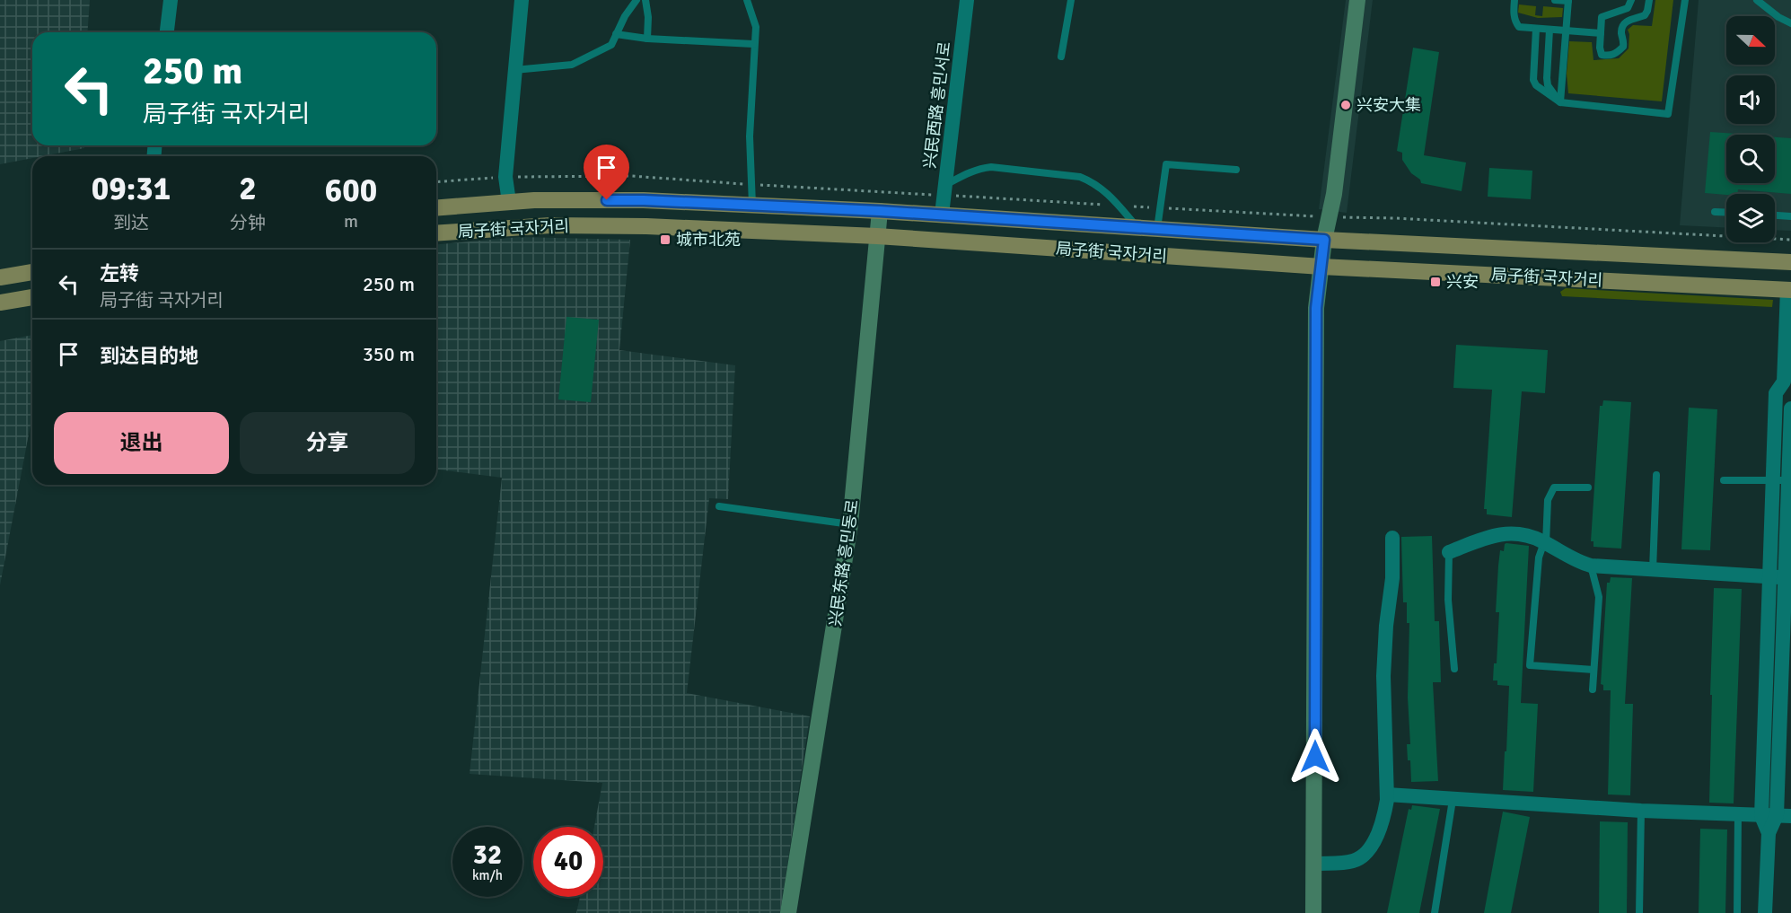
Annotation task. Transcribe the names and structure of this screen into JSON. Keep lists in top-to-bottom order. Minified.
{"streets":{"main road":["局子街 국자거리"],"street":["兴民西路 흥민서로","兴民东路 흥민동로"]},"crossings":[["兴民西路 흥민서로","局子街 국자거리"],["局子街 국자거리","兴民东路 흥민동로"]],"places":{"other":["兴安大集"],"transit":["城市北苑","兴安"]},"north":"right","page":{"turn":["250 m","局子街 국자거리"],"eta":["09:31","到达","2","分钟","600","m"],"list":[{"name":"左转","note":"局子街 국자거리","value":"250 m"},{"name":"到达目的地","value":"350 m"}],"buttons":["退出","分享"],"speed":"32 km/h","limit":"40"}}
